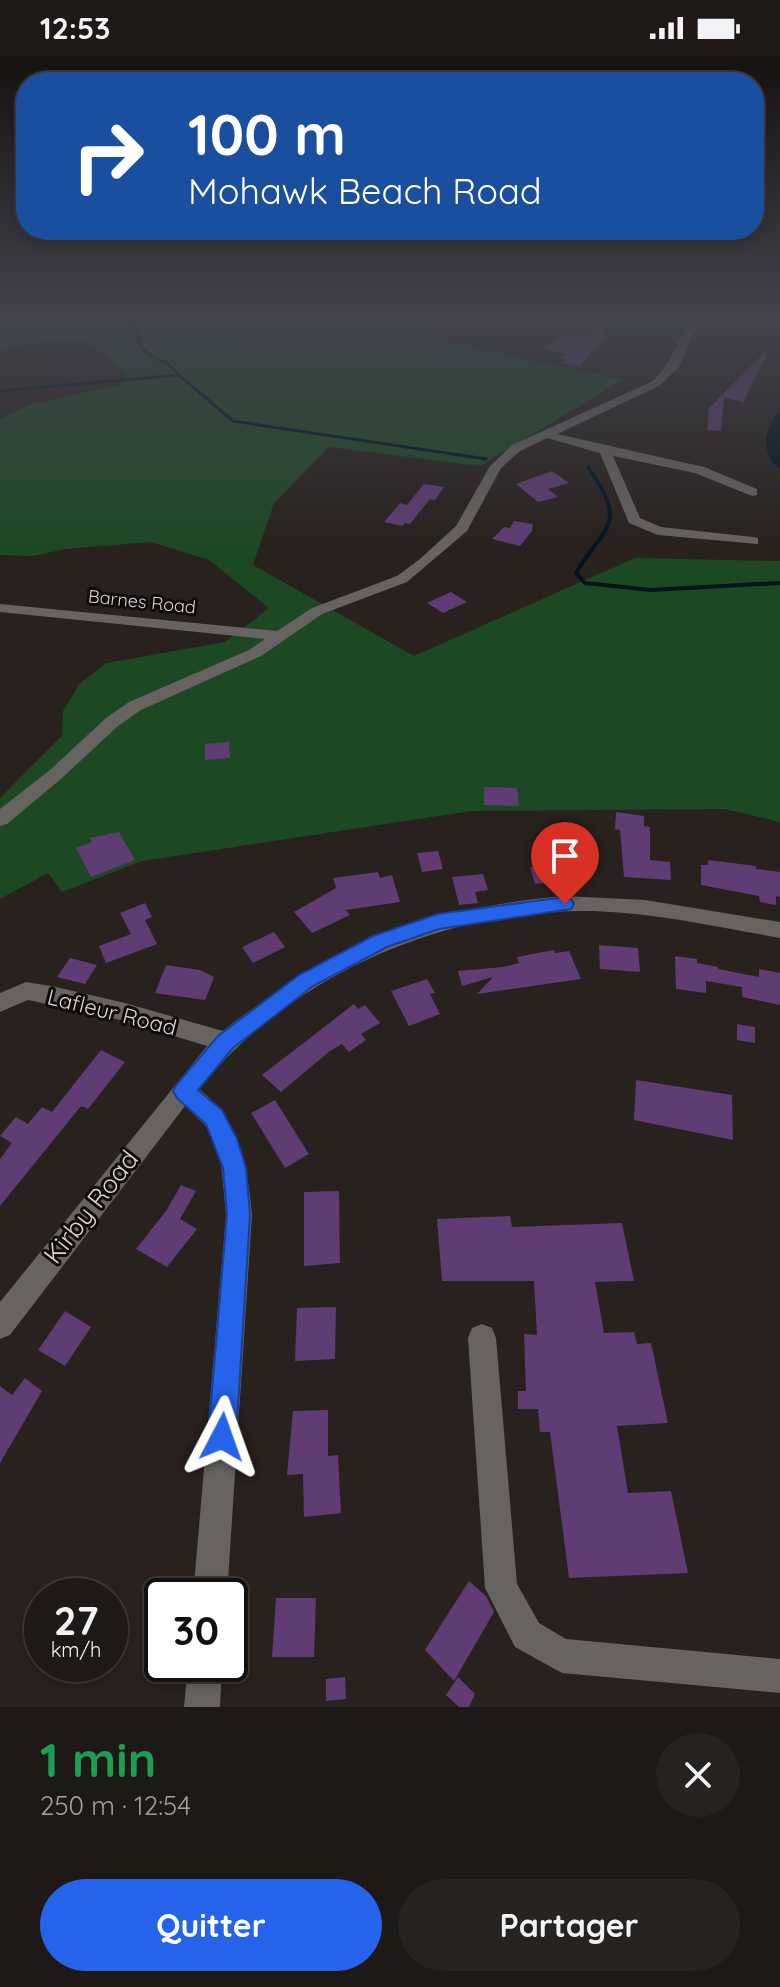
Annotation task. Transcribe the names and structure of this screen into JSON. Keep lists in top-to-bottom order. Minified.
{"streets":{"street":["Barnes Road","Lafleur Road","Kirby Road"]},"crossings":[["Lafleur Road","Kirby Road"]],"page":{"status":"12:53","turn":["100 m","Mohawk Beach Road"],"speed":"27 km/h","limit":"30","heading":["1 min","250 m · 12:54"],"buttons":["Quitter","Partager"]}}
